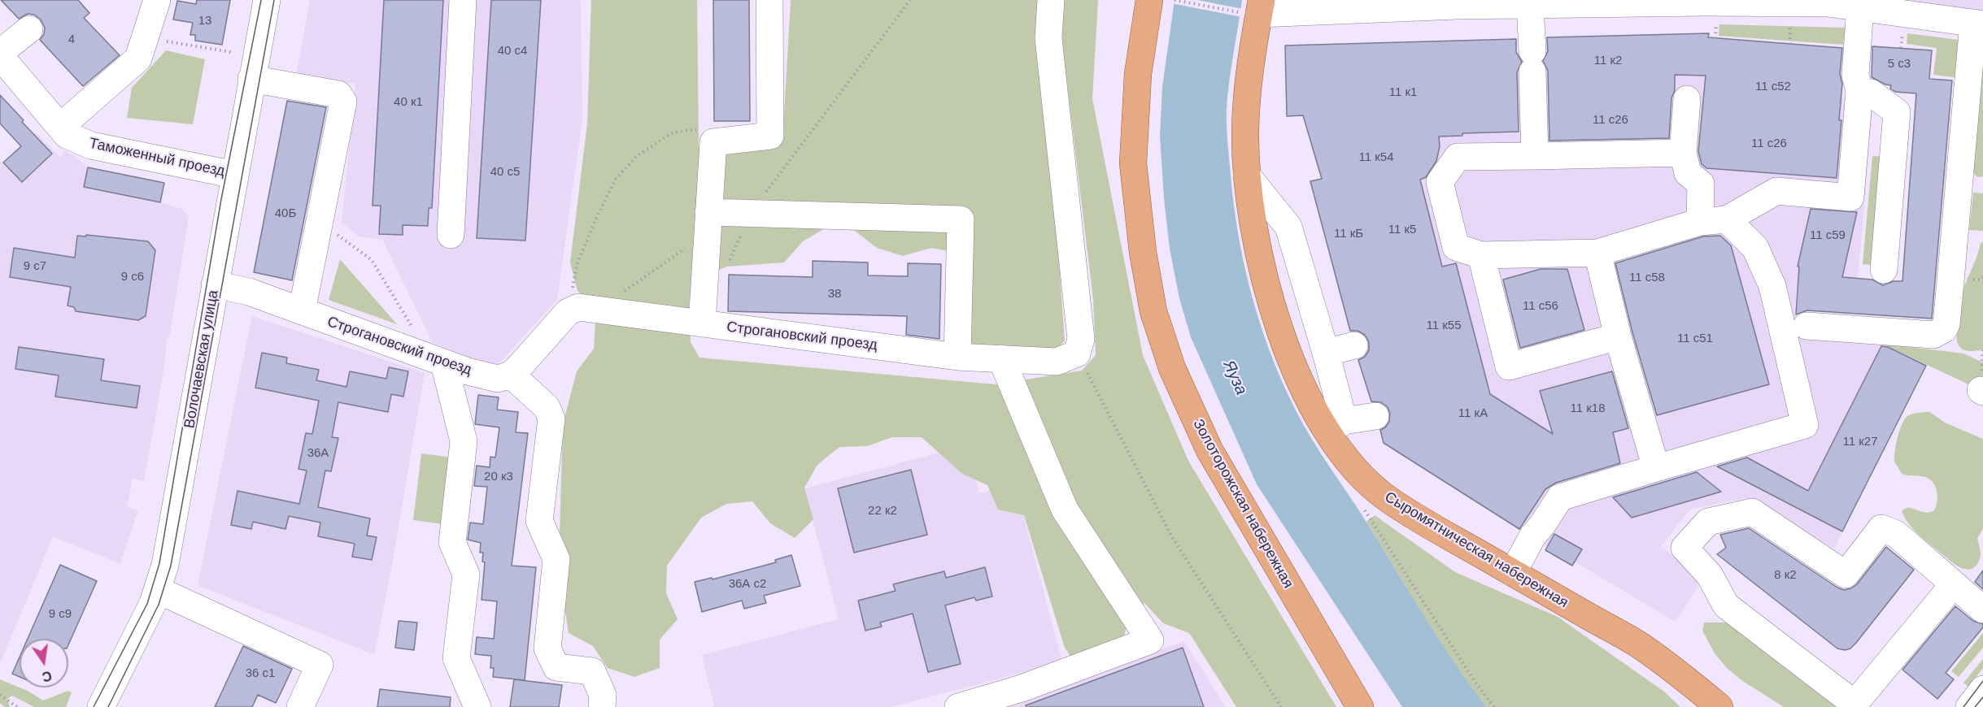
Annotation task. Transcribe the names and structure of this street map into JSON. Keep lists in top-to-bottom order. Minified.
{"streets":{"main road":["Золоторожская набережная","Сыромятническая набережная"],"street":["Таможенный проезд","Строгановский проезд","Волочаевская улица"]},"crossings":[["Таможенный проезд","Волочаевская улица"],["Строгановский проезд","Волочаевская улица"]],"water":["Яуза"],"house_numbers":["13","4","40 с4","11 к2","5 с3","11 с52","11 к1","40 к1","11 с26","11 с26","11 к54","40 с5","40Б","11 к5","11 кБ","11 с59","9 с7","9 с6","11 с58","38","11 с56","11 к55","11 с51","11 к18","11 кА","11 к27","36А","20 к3","22 к2","8 к2","36А с2","9 с9","36 с1"],"north":"bottom"}
